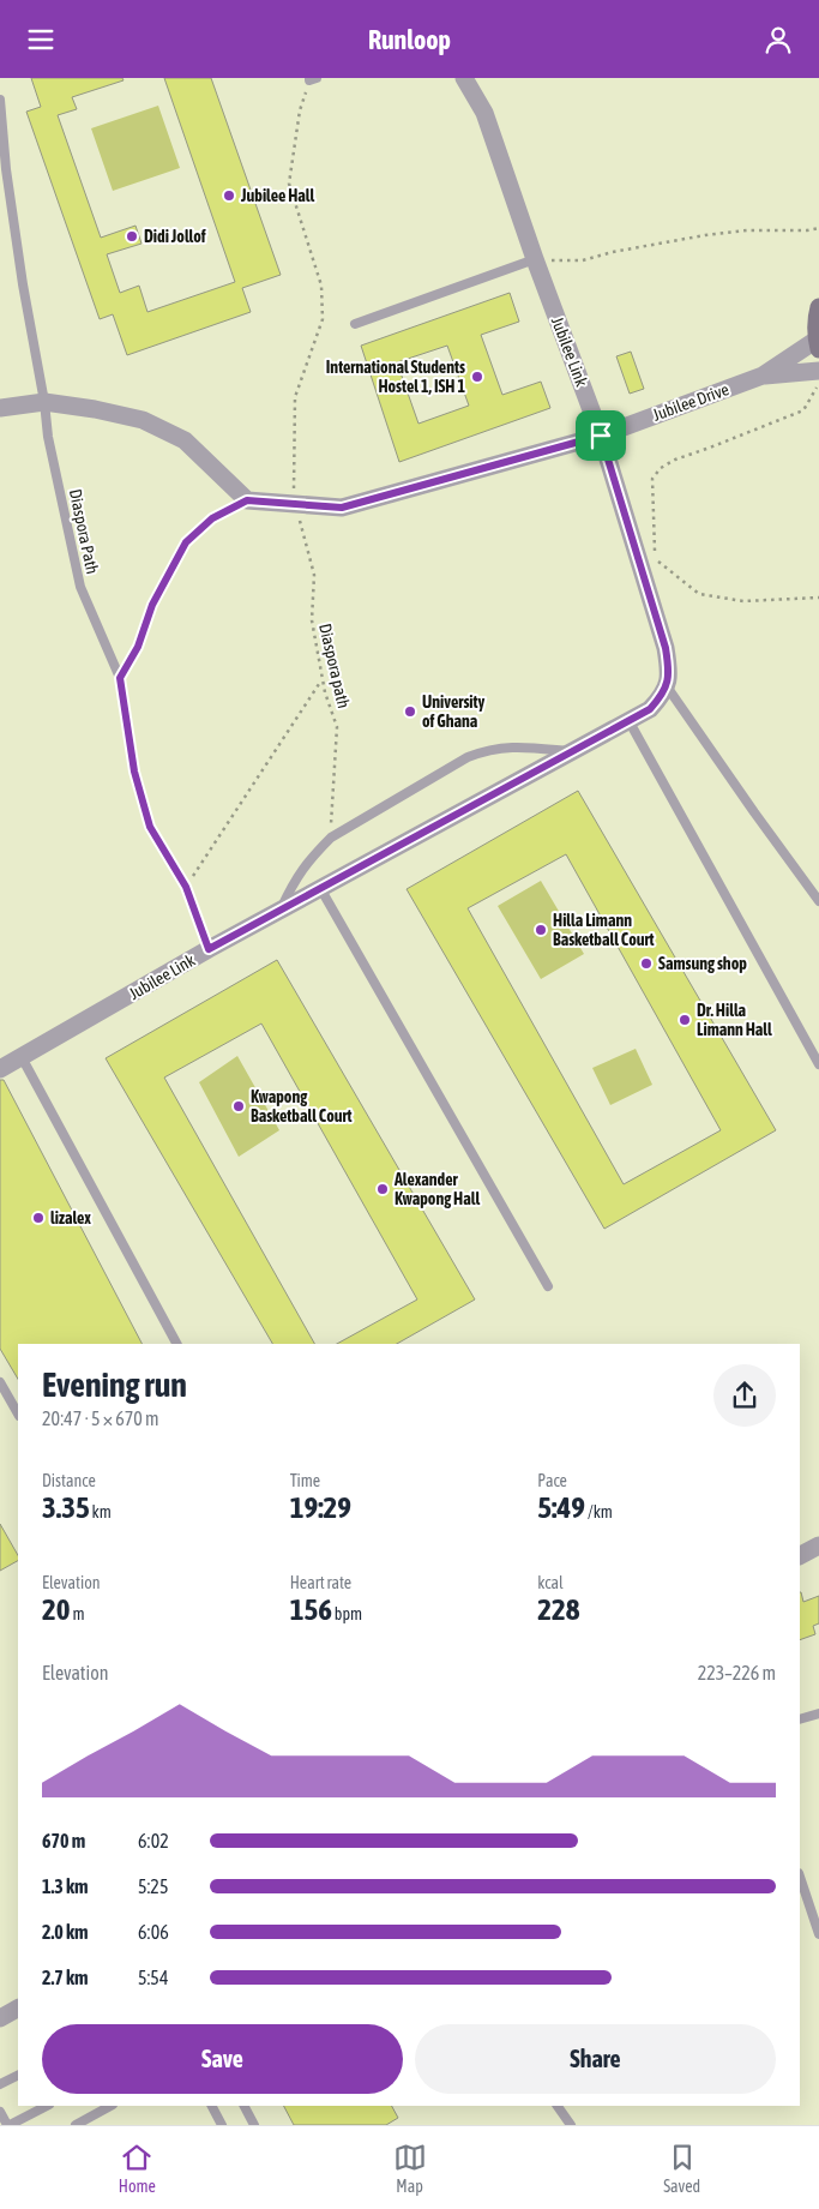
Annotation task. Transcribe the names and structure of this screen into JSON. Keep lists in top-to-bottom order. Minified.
{"streets":{"street":["Jubilee Link","Jubilee Drive"],"lane":["Diaspora Path"],"path":["Diaspora path"]},"crossings":[["Jubilee Link","Jubilee Drive"],["Jubilee Link","Diaspora Path"],["Jubilee Drive","Diaspora path"]],"places":["Jubilee Hall","Didi Jollof","International Students Hostel 1, ISH 1","University of Ghana","Hilla Limann Basketball Court","Samsung shop","Dr. Hilla Limann Hall","Kwapong Basketball Court","Alexander Kwapong Hall","lizalex"],"page":{"header":"Runloop","heading":["Evening run","20:47 · 5 × 670 m"],"stats":[["Distance","3.35 km"],["Time","19:29"],["Pace","5:49 /km"],["Elevation","20 m"],["Heart rate","156 bpm"],["kcal","228"]],"chart":["Elevation","223–226 m"],"list":[{"name":"670 m","note":"6:02"},{"name":"1.3 km","note":"5:25"},{"name":"2.0 km","note":"6:06"},{"name":"2.7 km","note":"5:54"}],"buttons":["Save","Share"],"tabs":["Home","Map","Saved"]}}
